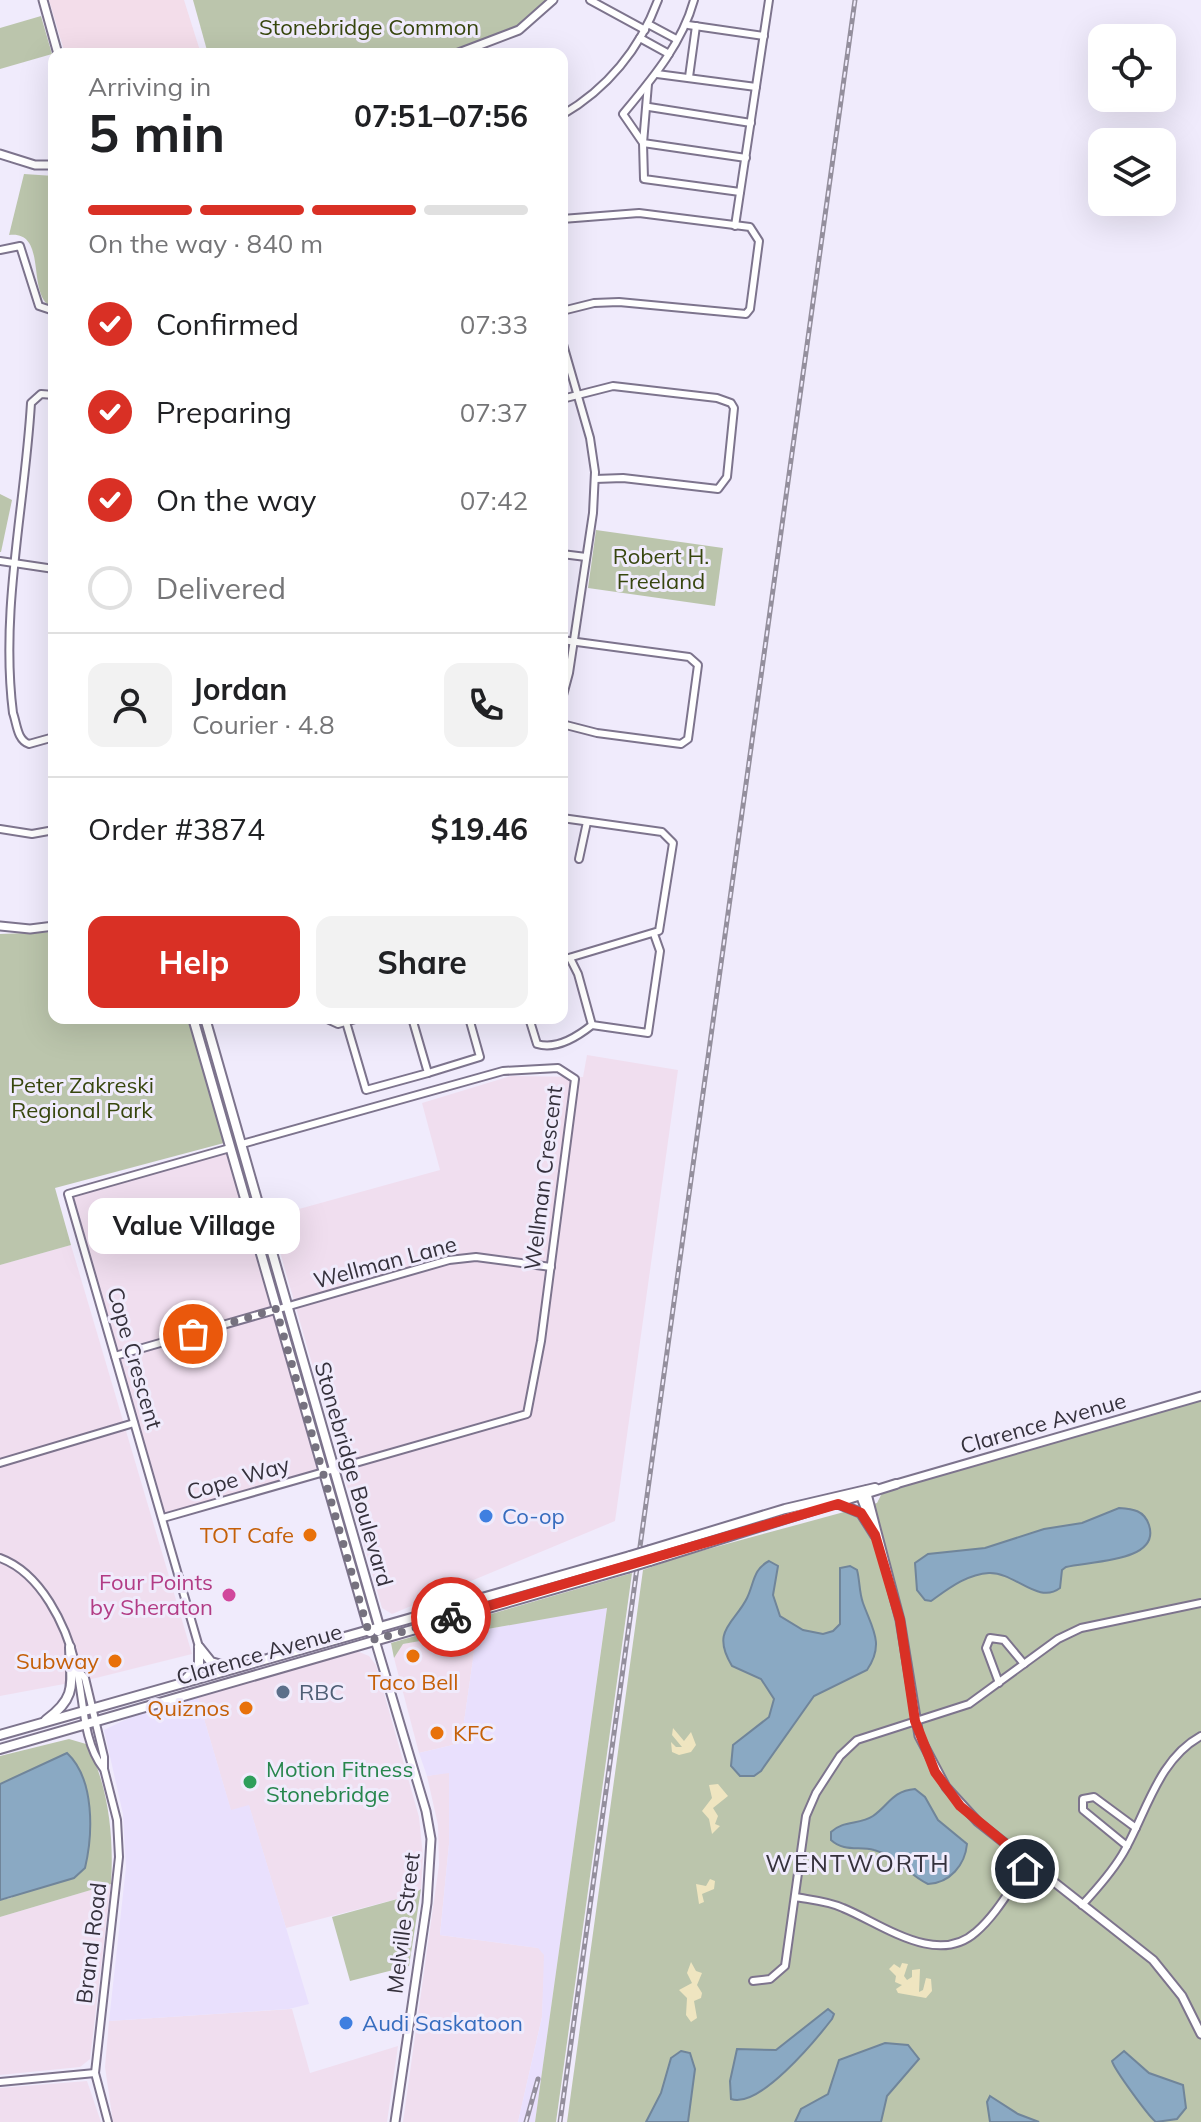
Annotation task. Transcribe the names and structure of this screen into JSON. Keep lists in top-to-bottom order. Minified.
{"streets":{"main road":["Clarence Avenue","Stonebridge Boulevard"],"street":["Wellman Crescent","Wellman Lane","Cope Crescent","Cope Way","Melville Street","Brand Road"]},"crossings":[["Wellman Crescent","Wellman Lane"],["Wellman Crescent","Stonebridge Boulevard"],["Wellman Crescent","Cope Way"],["Wellman Lane","Cope Crescent"],["Wellman Lane","Stonebridge Boulevard"],["Cope Crescent","Stonebridge Boulevard"],["Cope Crescent","Cope Way"],["Clarence Avenue","Stonebridge Boulevard"],["Clarence Avenue","Melville Street"],["Clarence Avenue","Brand Road"],["Stonebridge Boulevard","Cope Way"],["Stonebridge Boulevard","Melville Street"]],"districts":["WENTWORTH"],"parks":["Stonebridge Common","Robert H. Freeland","Peter Zakreski Regional Park"],"places":["Value Village","Co-op","TOT Cafe","Four Points by Sheraton","Taco Bell","Subway","RBC","Quiznos","KFC","Motion Fitness Stonebridge","Audi Saskatoon"],"page":{"heading":["5 min","Arriving in","07:51–07:56"],"panel":["Jordan","Courier · 4.8","Order #3874","$19.46"],"bar":"On the way · 840 m","list":[["Confirmed","07:33"],["Preparing","07:37"],["On the way","07:42"],"Delivered"],"buttons":["Help","Share"],"bubble":"Value Village"}}
